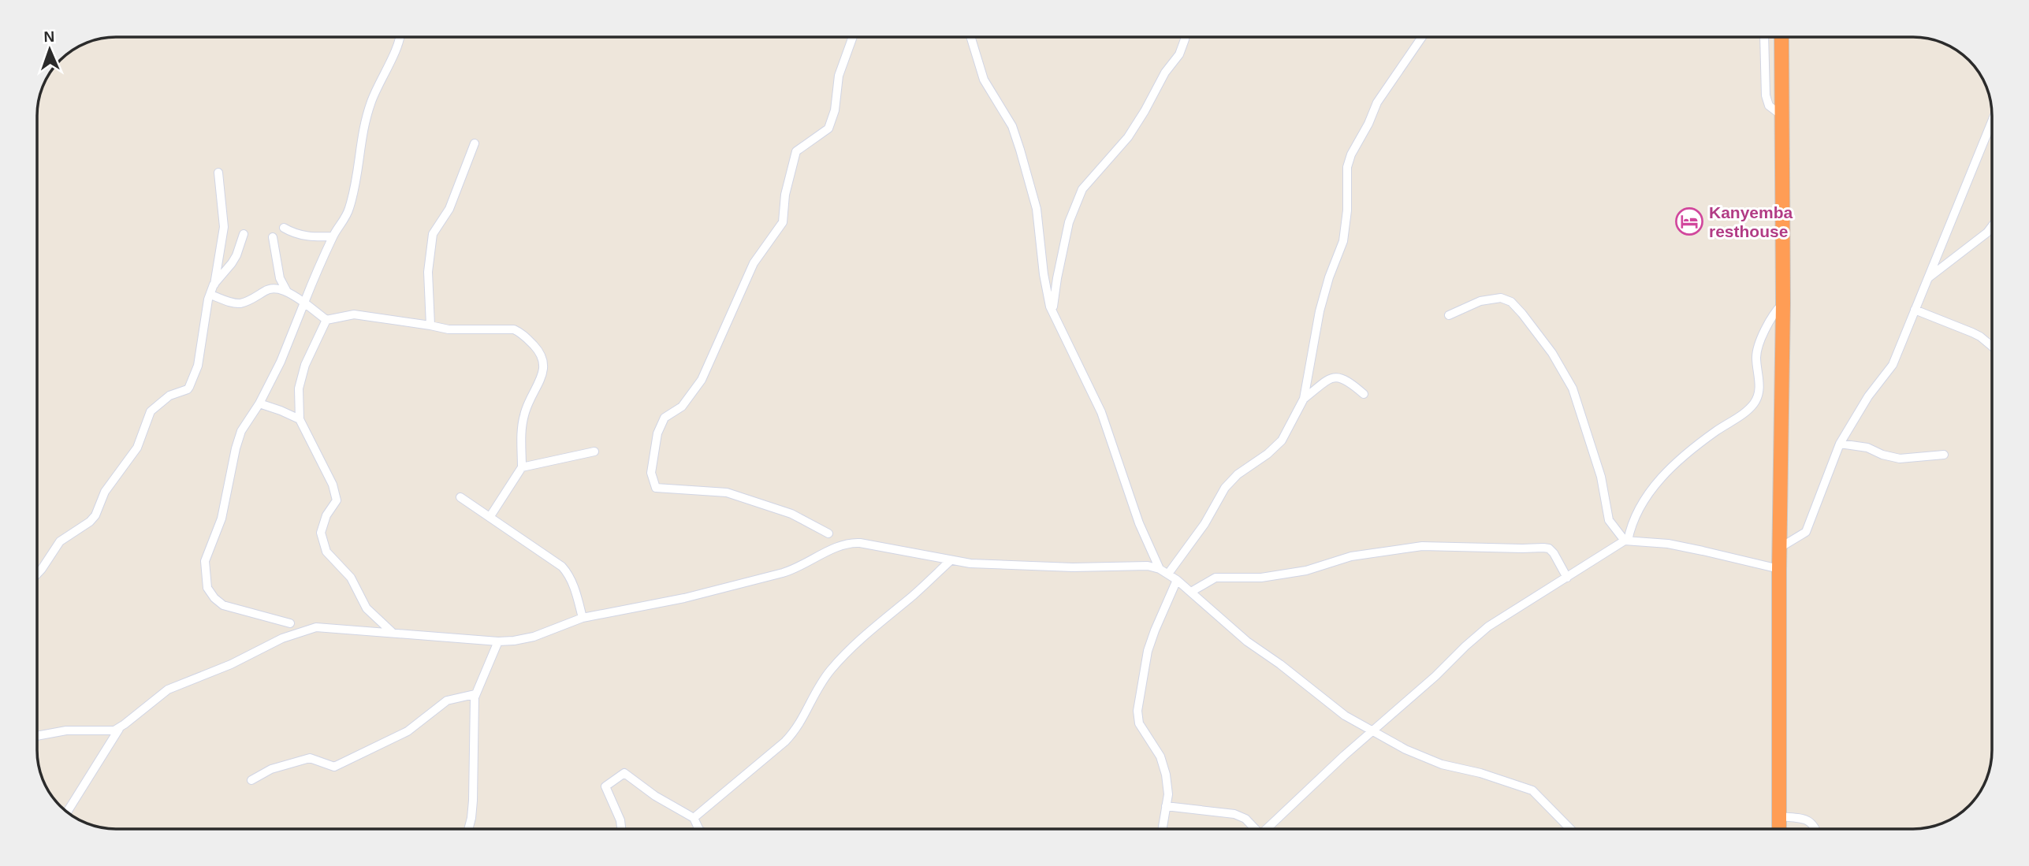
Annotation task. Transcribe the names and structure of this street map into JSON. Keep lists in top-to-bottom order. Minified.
{"places":{"hotel":["Kanyemba resthouse"]},"north":"top"}
